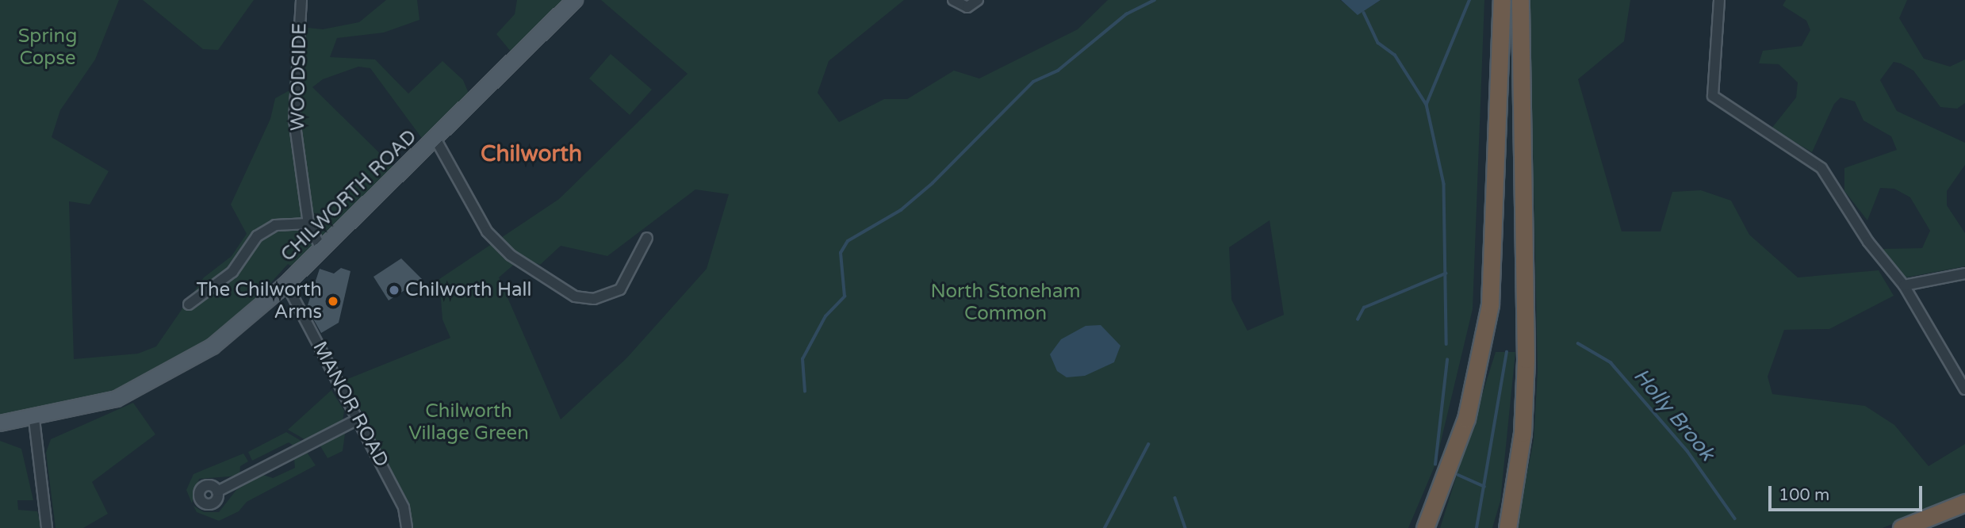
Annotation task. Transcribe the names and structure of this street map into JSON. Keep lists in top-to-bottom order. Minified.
{"streets":{"main road":["CHILWORTH ROAD"],"street":["WOODSIDE","MANOR ROAD"]},"crossings":[["WOODSIDE","CHILWORTH ROAD"],["CHILWORTH ROAD","MANOR ROAD"]],"districts":["Chilworth"],"water":["Holly Brook"],"parks":["Spring Copse","North Stoneham Common","Chilworth Village Green"],"places":["Chilworth Hall","The Chilworth Arms"],"scale_bar":"100 m"}
